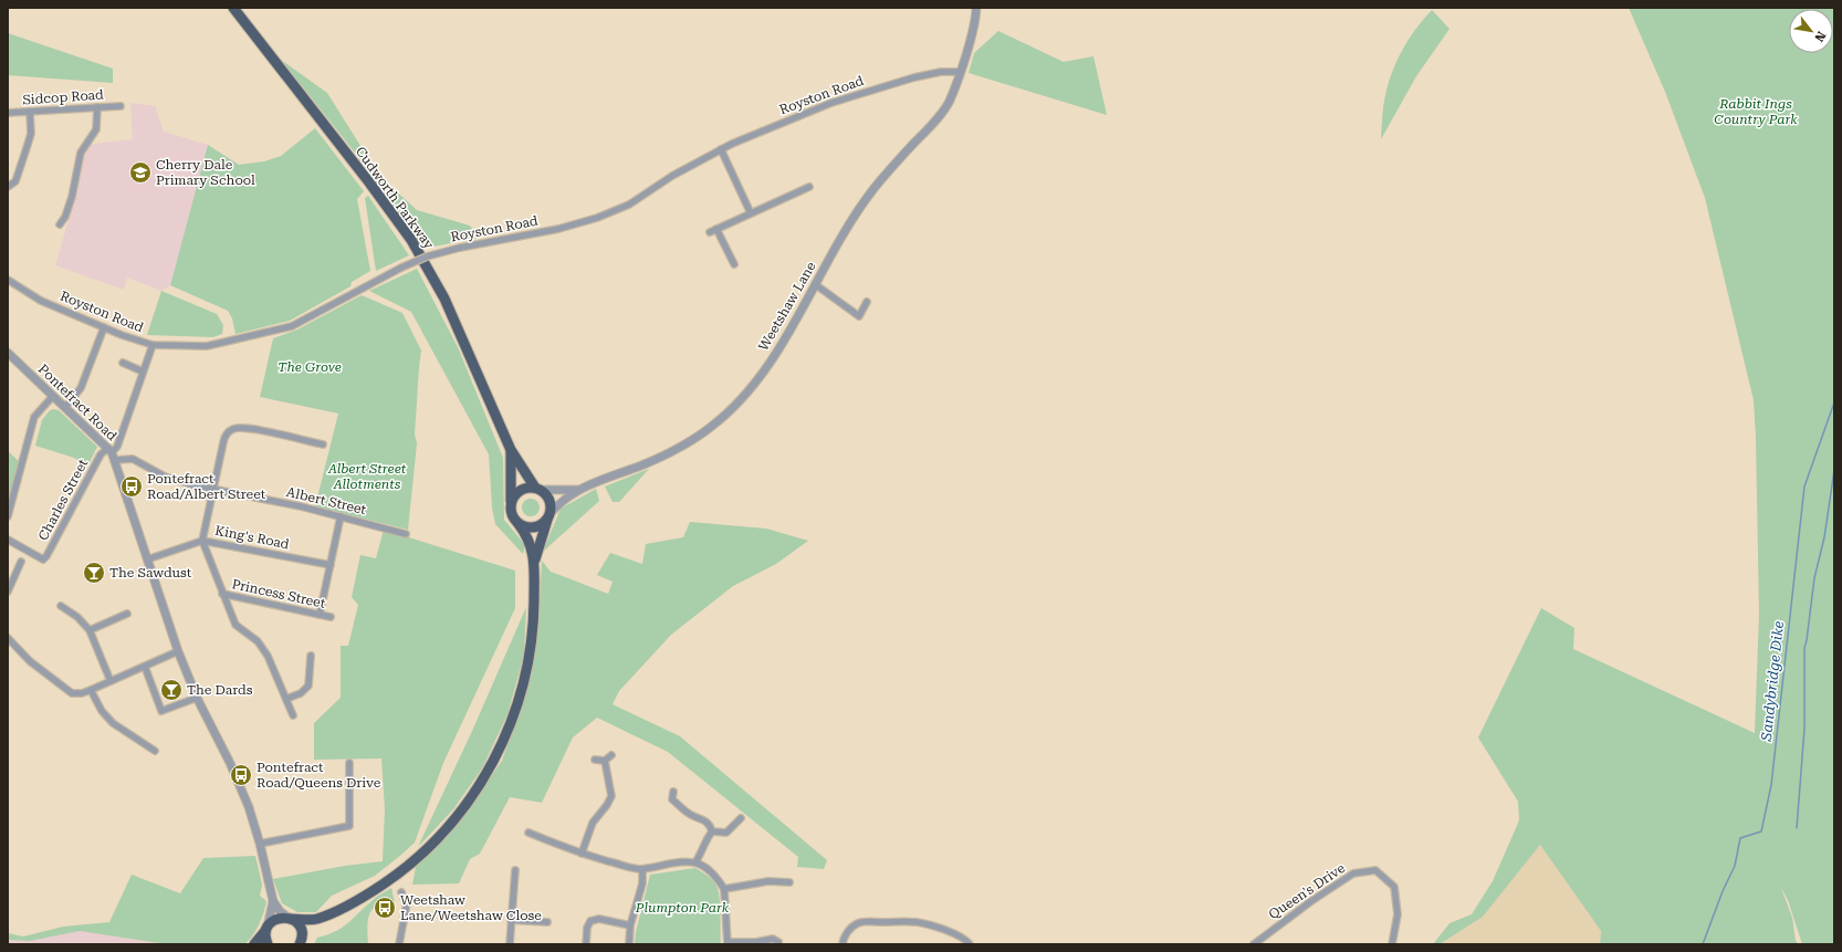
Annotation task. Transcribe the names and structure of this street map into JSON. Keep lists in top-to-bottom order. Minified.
{"streets":{"highway":["Cudworth Parkway"],"street":["Royston Road","Sidcop Road","Weetshaw Lane","Pontefract Road","Charles Street","Albert Street","King's Road","Princess Street","Queen's Drive"]},"crossings":[["Royston Road","Weetshaw Lane"],["Cudworth Parkway","Weetshaw Lane"],["Cudworth Parkway","Pontefract Road"],["Pontefract Road","Charles Street"],["Pontefract Road","Albert Street"],["Pontefract Road","King's Road"],["Charles Street","Albert Street"]],"water":["Sandybridge Dike"],"parks":["Rabbit Ings Country Park","The Grove","Albert Street Allotments","Plumpton Park"],"places":{"school or university":["Cherry Dale Primary School"],"bus stop":["Pontefract Road/Albert Street","Pontefract Road/Queens Drive","Weetshaw Lane/Weetshaw Close"],"bar":["The Sawdust","The Dards"]},"north":"bottom right"}
